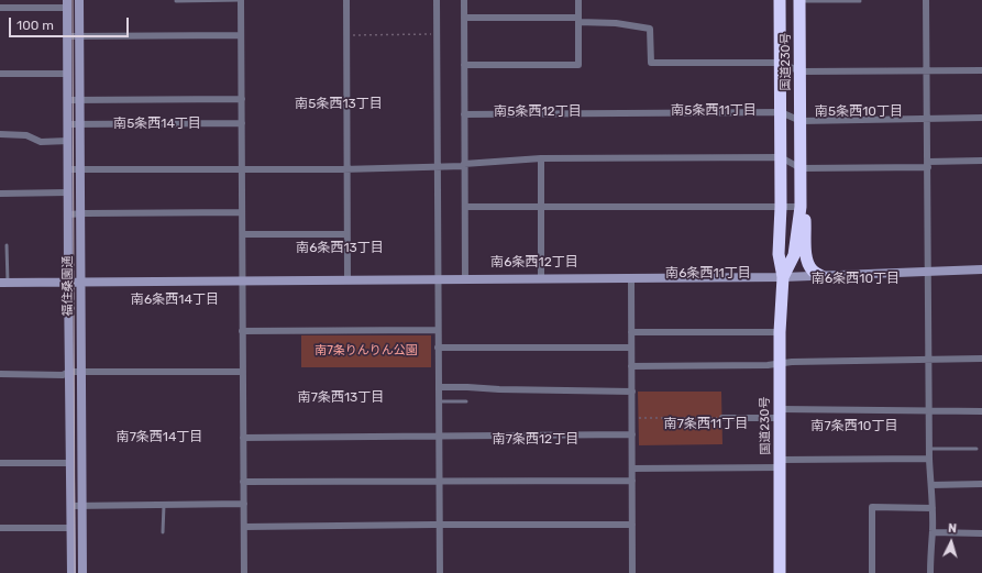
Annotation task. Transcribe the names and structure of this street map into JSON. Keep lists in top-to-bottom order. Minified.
{"streets":{"highway":["国道230号"],"street":["福住桑園通"]},"districts":["南5条西13丁目","南5条西11丁目","南5条西12丁目","南5条西10丁目","南5条西14丁目","南6条西13丁目","南6条西12丁目","南6条西11丁目","南6条西10丁目","南6条西14丁目","南7条西13丁目","南7条西11丁目","南7条西10丁目","南7条西14丁目","南7条西12丁目"],"parks":["南7条りんりん公園"],"scale_bar":"100 m","north":"top"}
